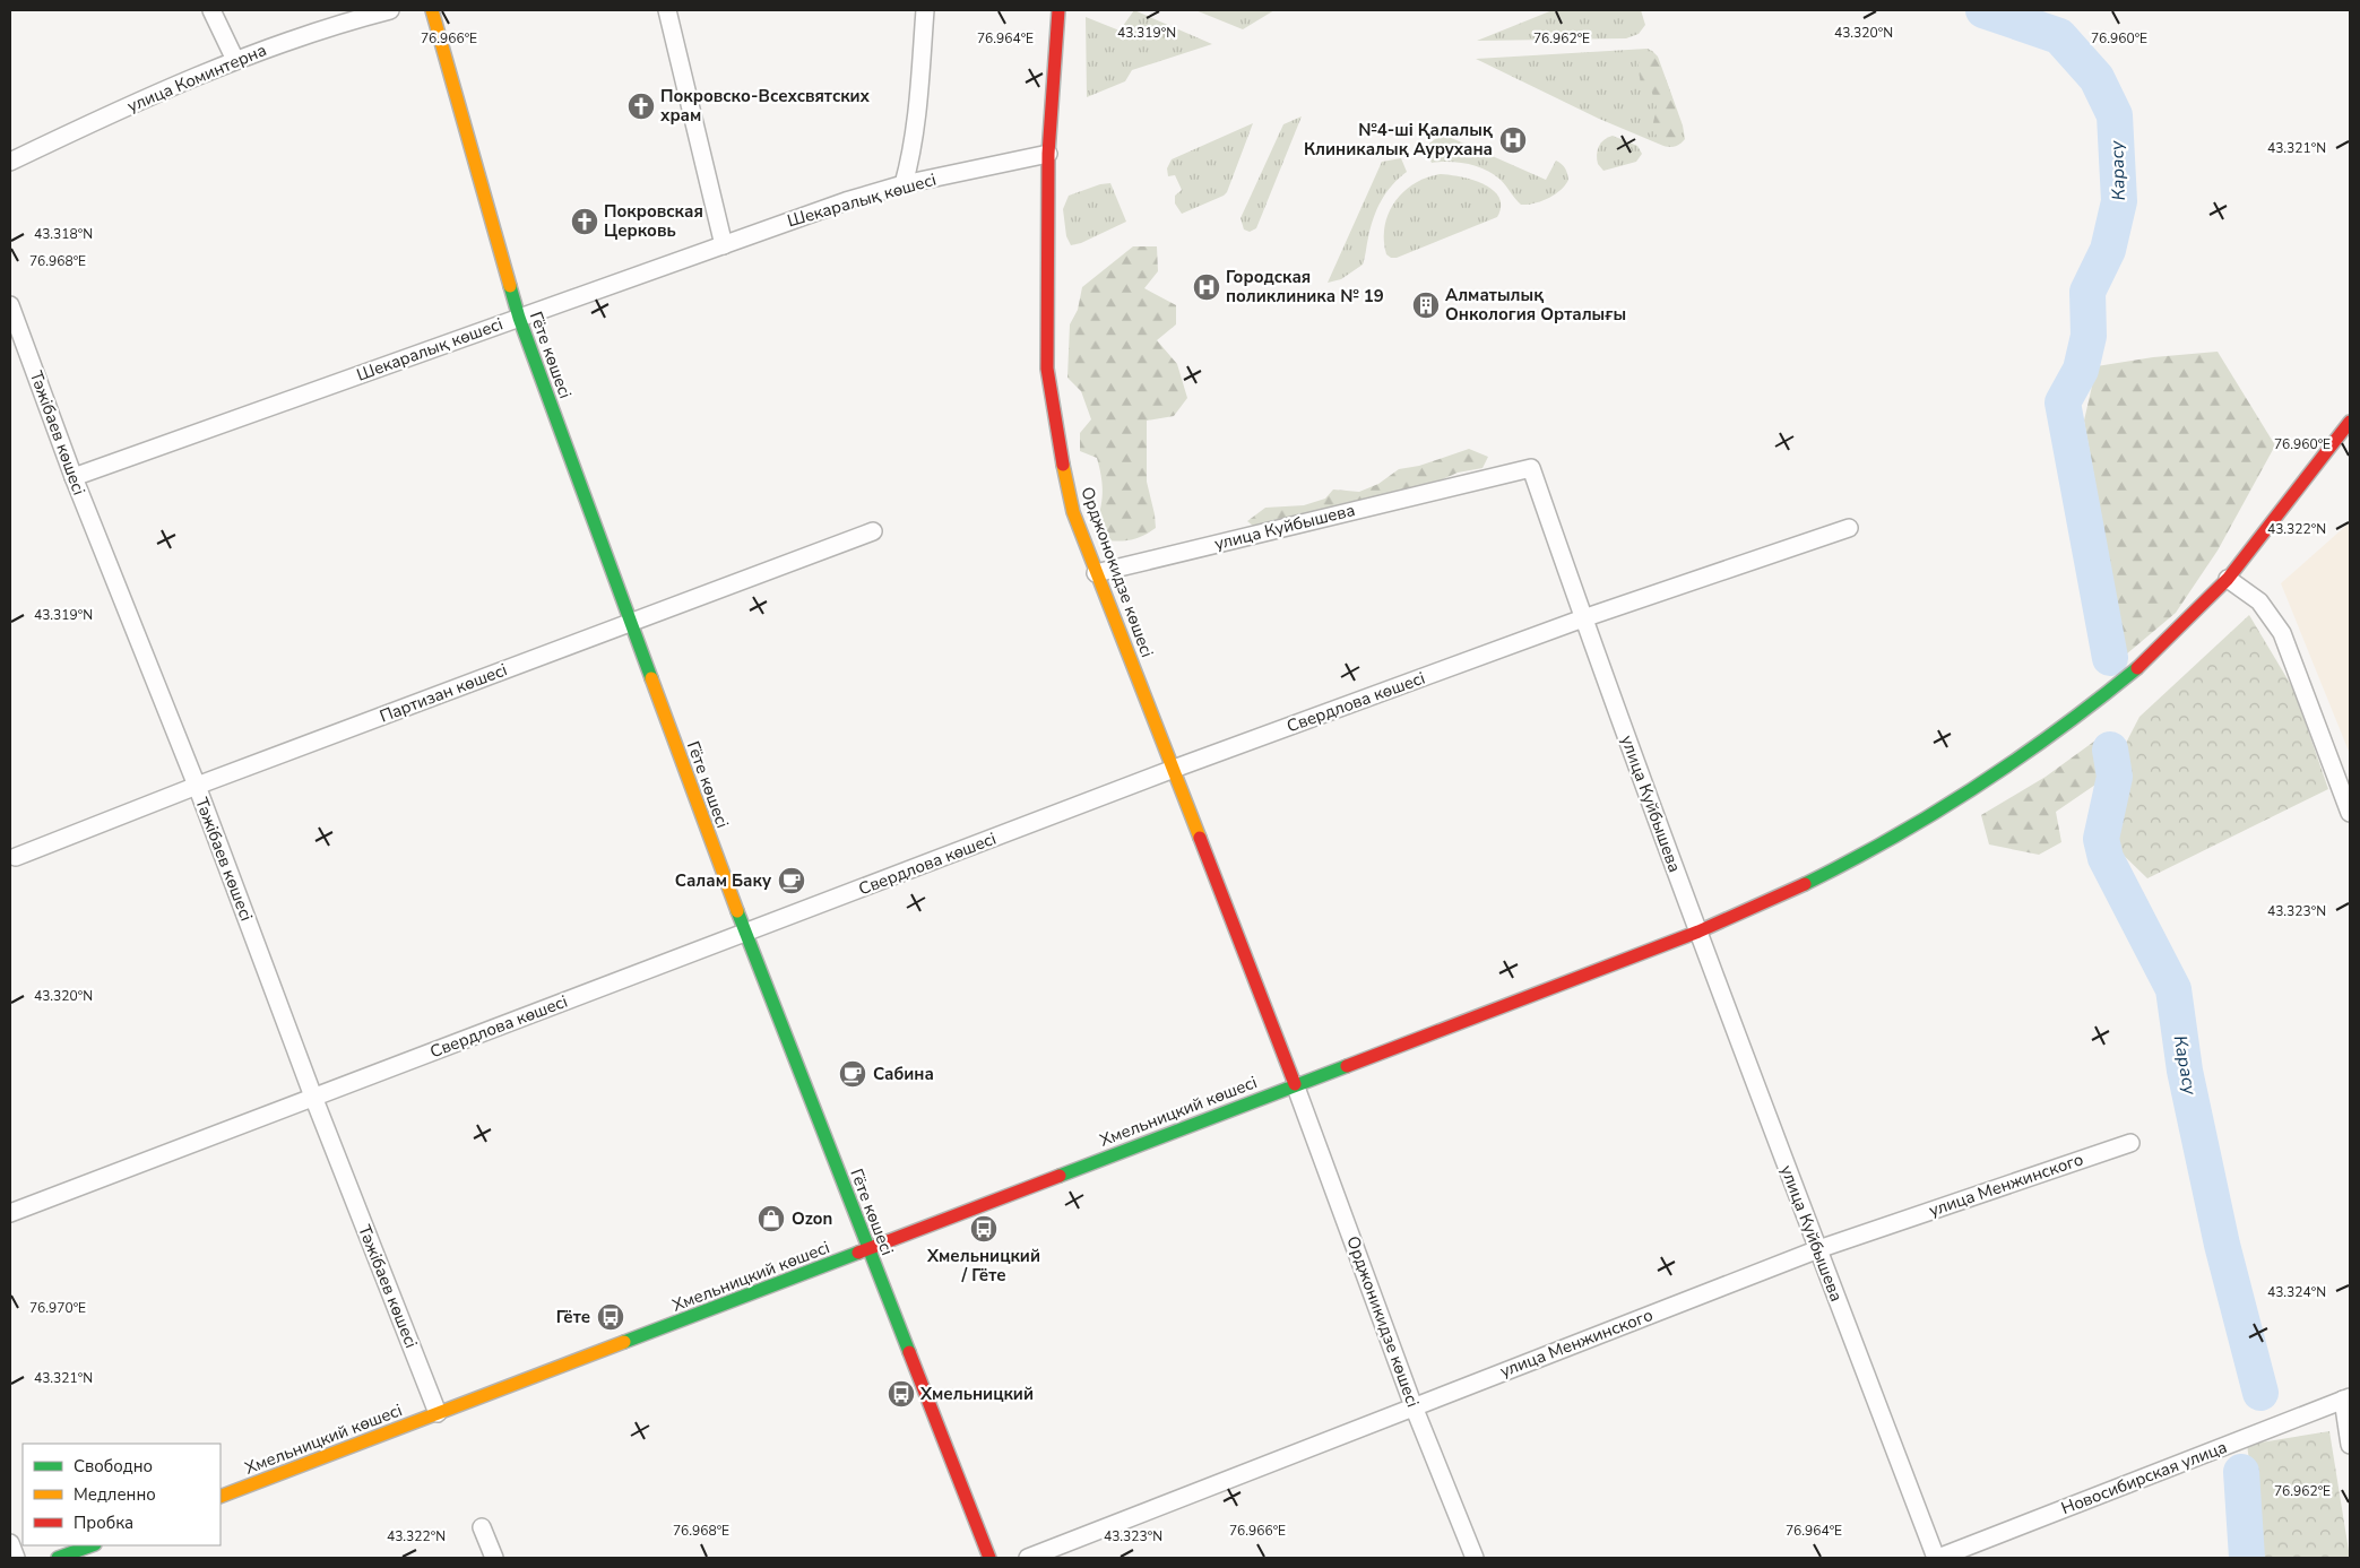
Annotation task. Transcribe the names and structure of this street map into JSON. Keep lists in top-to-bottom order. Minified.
{"streets":{"main road":["Гёте көшесі","Орджонокидзе көшесі","Хмельницкий көшесі"],"street":["улица Коминтерна","Шекаралық көшесі","Тәжібаев көшесі","улица Куйбышева","Партизан көшесі","Свердлова көшесі","улица Менжинского","Орджоникидзе көшесі","Новосибирская улица"]},"crossings":[["Шекаралық көшесі","Гёте көшесі"],["Шекаралық көшесі","Тәжібаев көшесі"],["Шекаралық көшесі","Орджонокидзе көшесі"],["Гёте көшесі","Партизан көшесі"],["Гёте көшесі","Свердлова көшесі"],["Гёте көшесі","Хмельницкий көшесі"],["Тәжібаев көшесі","Партизан көшесі"],["Тәжібаев көшесі","Свердлова көшесі"],["Тәжібаев көшесі","Хмельницкий көшесі"],["улица Куйбышева","Орджонокидзе көшесі"],["улица Куйбышева","Свердлова көшесі"],["улица Куйбышева","Хмельницкий көшесі"],["улица Куйбышева","улица Менжинского"],["улица Куйбышева","Новосибирская улица"],["Орджонокидзе көшесі","Свердлова көшесі"],["Орджонокидзе көшесі","Хмельницкий көшесі"],["Орджонокидзе көшесі","Орджоникидзе көшесі"],["Хмельницкий көшесі","Орджоникидзе көшесі"],["улица Менжинского","Орджоникидзе көшесі"]],"water":["Карасу"],"places":{"church":["Покровско-Всехсвятских храм","Покровская Церковь"],"hospital":["№4-ші Қалалық Клиникалық Аурухана","Городская поликлиника № 19"],"building":["Алматылық Онкология Орталығы"],"cafe":["Салам Баку","Сабина"],"shop":["Ozon"],"bus stop":["Хмельницкий / Гёте","Гёте","Хмельницкий"]},"legend":["Свободно","Медленно","Пробка"],"coordinates":["43.319°N","43.320°N","76.966°E","76.964°E","76.962°E","76.960°E","43.321°N","43.318°N","76.968°E","43.322°N","43.323°N","43.324°N","76.970°E"]}
